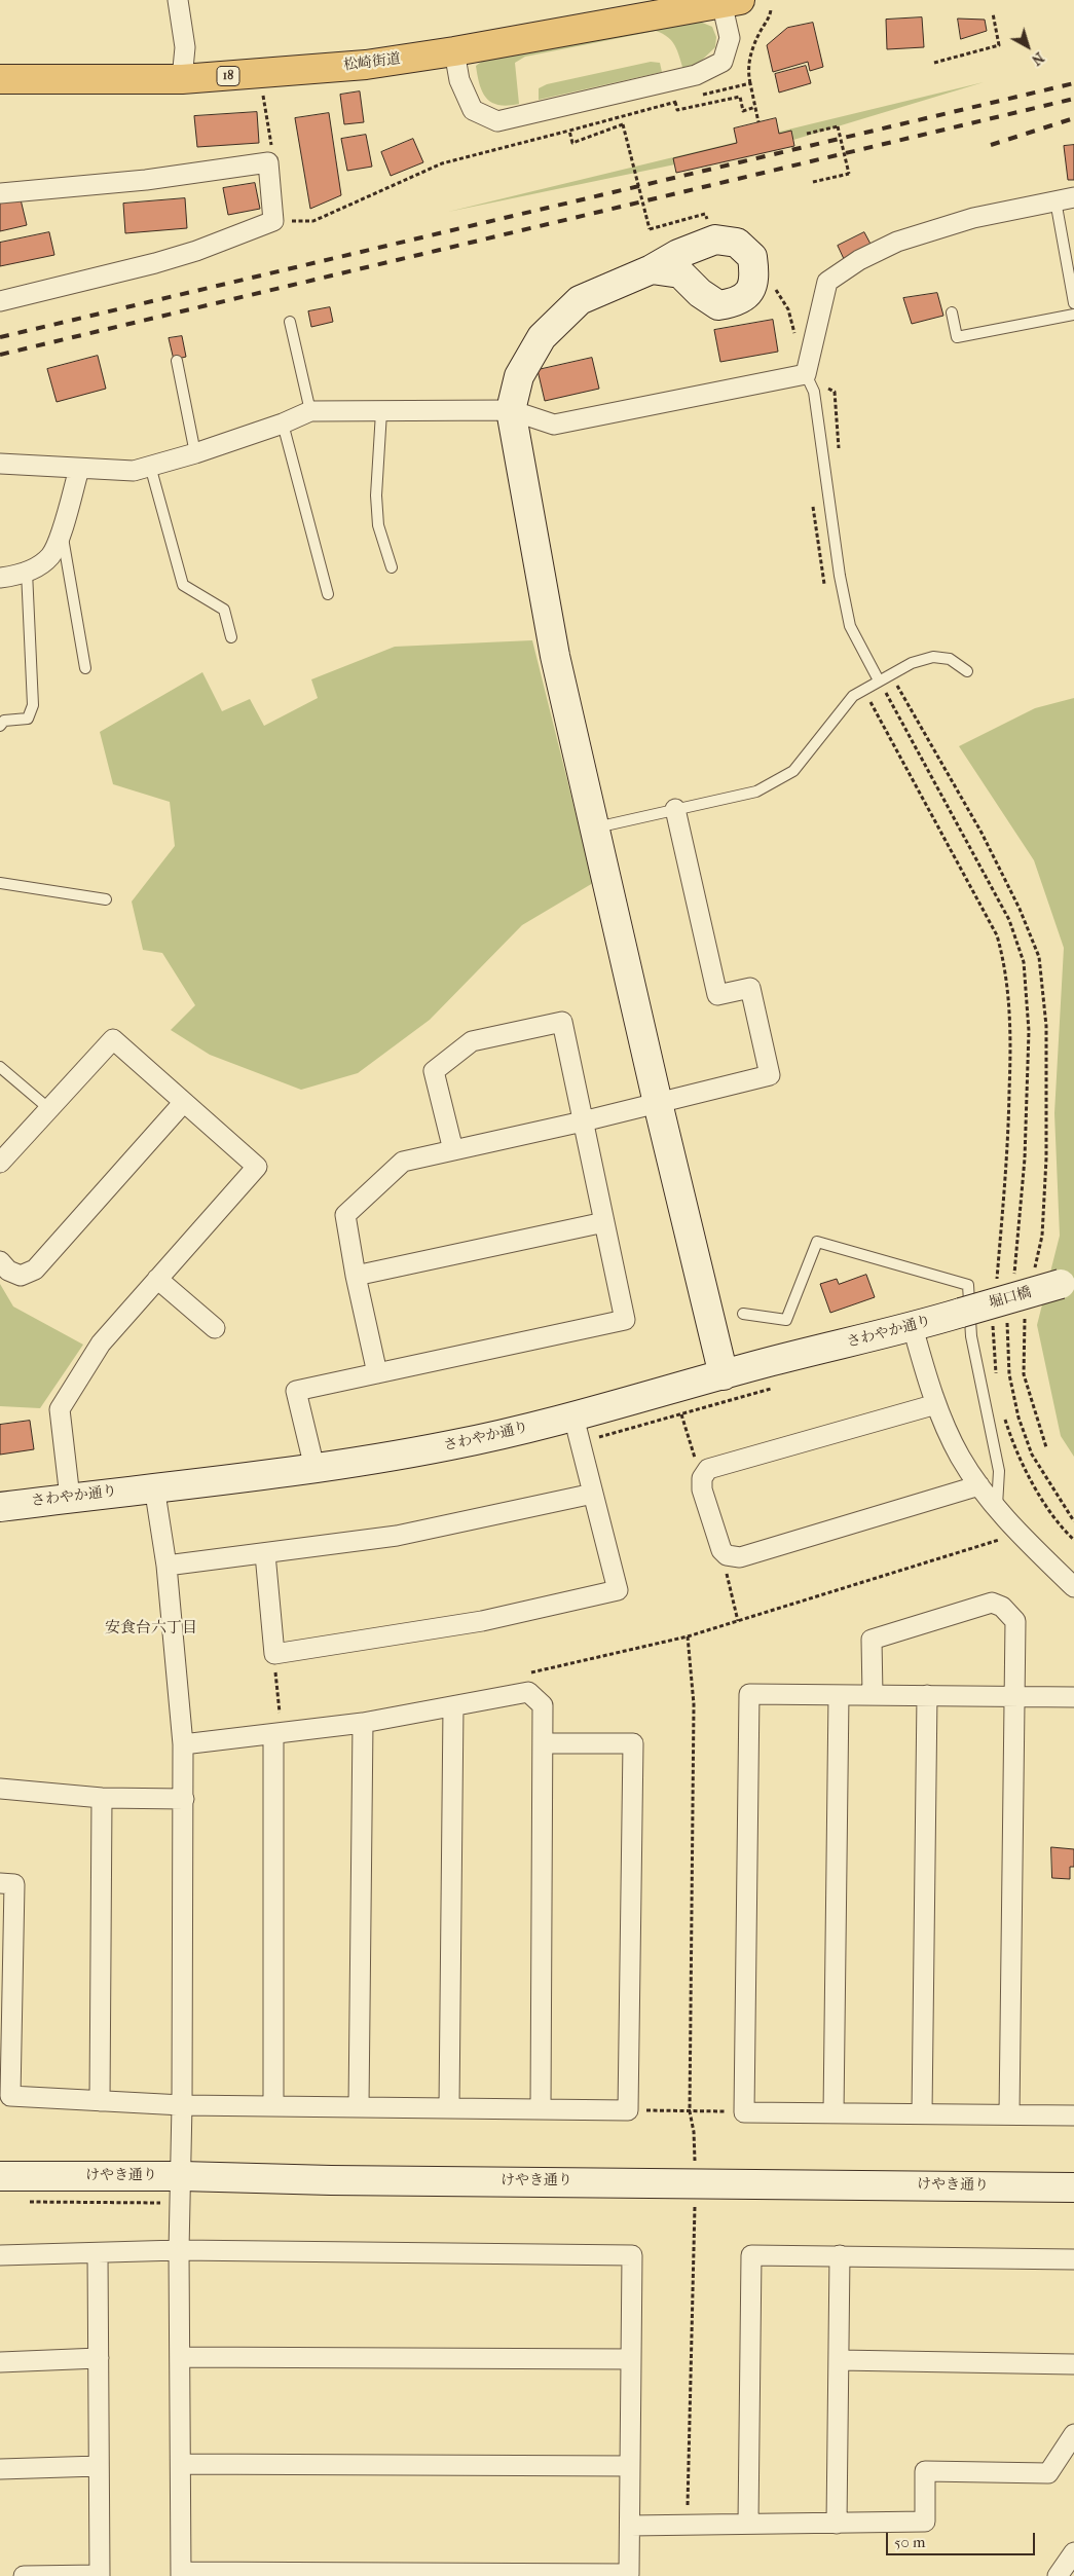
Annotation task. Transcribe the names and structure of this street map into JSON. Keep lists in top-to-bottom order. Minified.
{"streets":{"main road":["松崎街道","18"],"street":["堀口橋","さわやか通り","けやき通り"]},"crossings":[["堀口橋","さわやか通り"]],"districts":["安食台六丁目"],"scale_bar":"50 m","north":"bottom right"}
